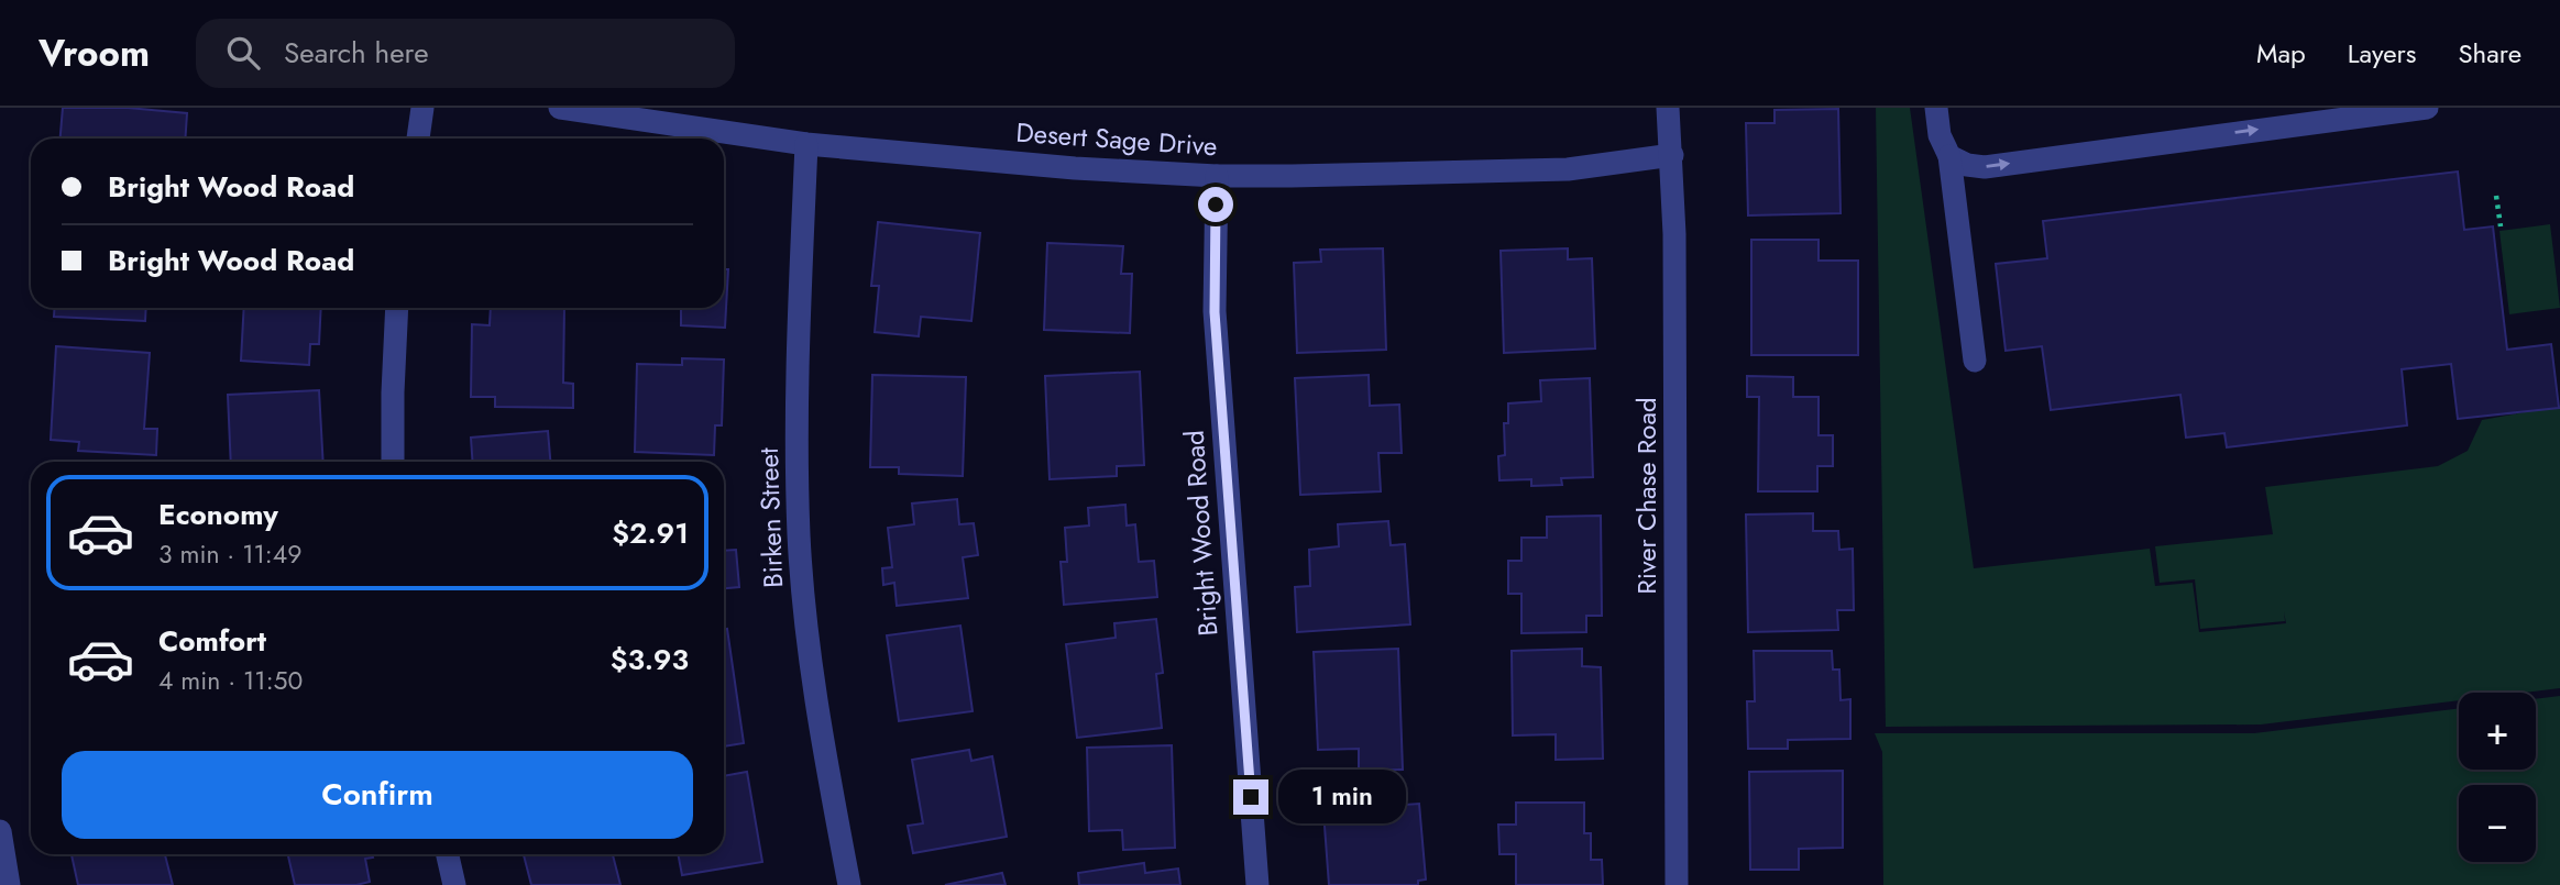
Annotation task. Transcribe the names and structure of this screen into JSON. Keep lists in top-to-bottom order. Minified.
{"streets":{"street":["Desert Sage Drive","River Chase Road","Birken Street","Bright Wood Road"]},"crossings":[["Desert Sage Drive","River Chase Road"],["Desert Sage Drive","Birken Street"],["Desert Sage Drive","Bright Wood Road"]],"page":{"header":"Vroom","search":"Search here","nav":["Map","Layers","Share"],"banner":["Bright Wood Road","Bright Wood Road"],"list":[{"name":"Economy","note":"3 min · 11:49","value":"$2.91"},{"name":"Comfort","note":"4 min · 11:50","value":"$3.93"}],"map_buttons":["+","−"],"buttons":"Confirm","bubble":"1 min"}}
